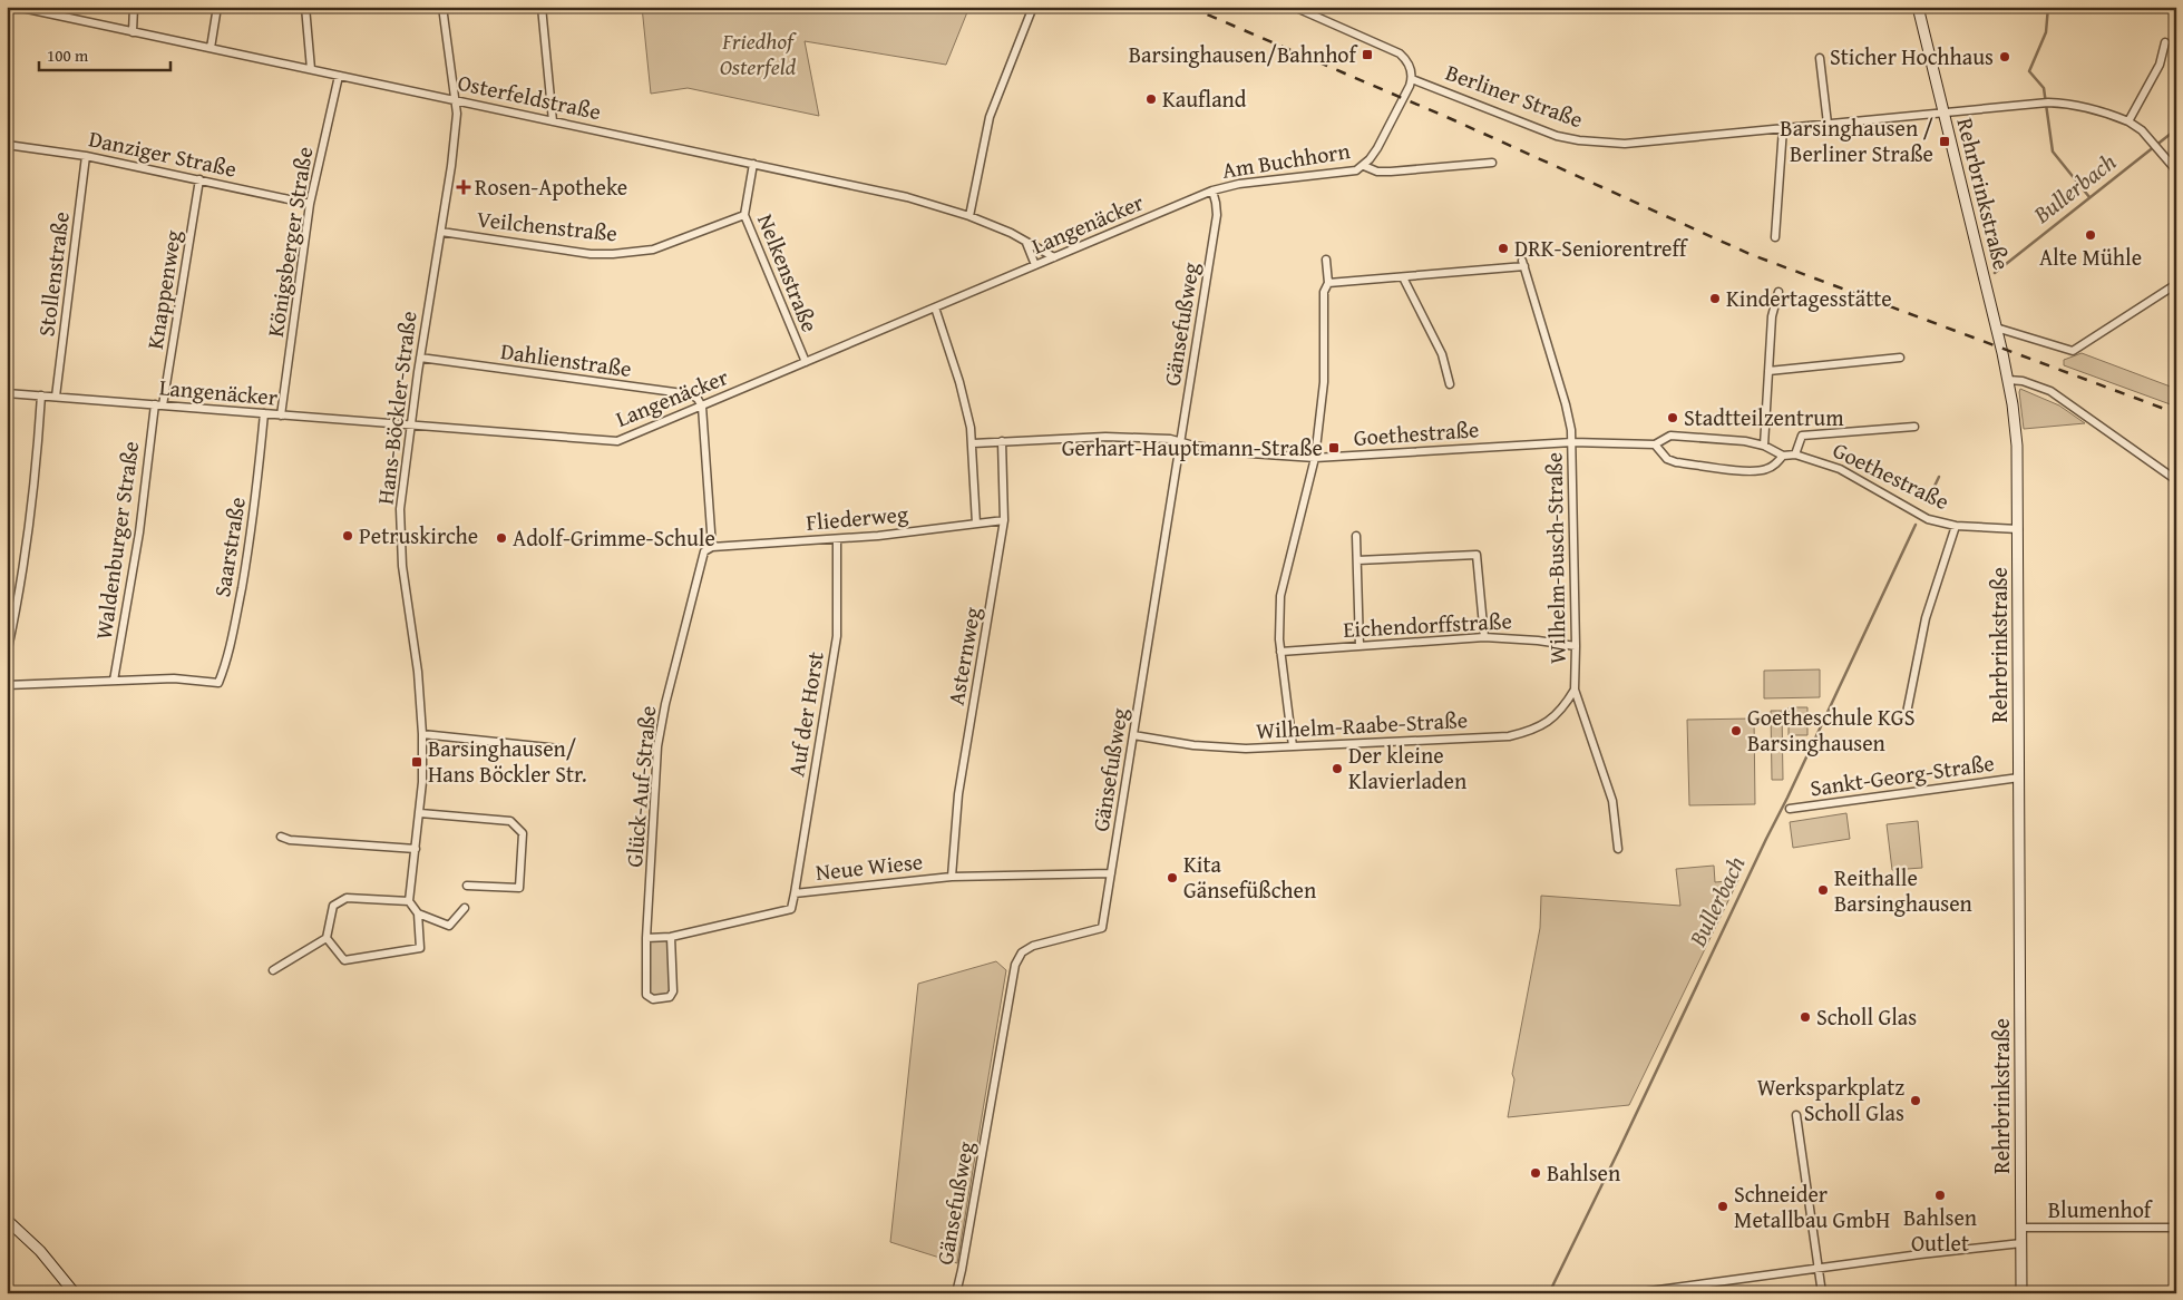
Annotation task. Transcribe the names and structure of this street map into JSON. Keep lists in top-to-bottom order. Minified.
{"streets":{"main road":["Rehrbrinkstraße"],"street":["Berliner Straße","Osterfeldstraße","Danziger Straße","Am Buchhorn","Langenäcker","Veilchenstraße","Königsberger Straße","Nelkenstraße","Stollenstraße","Knappenweg","Gänsefußweg","Dahlienstraße","Hans-Böckler-Straße","Goethestraße","Fliederweg","Waldenburger Straße","Saarstraße","Wilhelm-Busch-Straße","Eichendorffstraße","Asternweg","Auf der Horst","Wilhelm-Raabe-Straße","Sankt-Georg-Straße","Glück-Auf-Straße","Neue Wiese","Blumenhof"]},"crossings":[["Berliner Straße","Am Buchhorn"],["Berliner Straße","Rehrbrinkstraße"],["Osterfeldstraße","Langenäcker"],["Osterfeldstraße","Königsberger Straße"],["Osterfeldstraße","Nelkenstraße"],["Osterfeldstraße","Hans-Böckler-Straße"],["Danziger Straße","Königsberger Straße"],["Danziger Straße","Stollenstraße"],["Danziger Straße","Knappenweg"],["Am Buchhorn","Langenäcker"],["Am Buchhorn","Gänsefußweg"],["Rehrbrinkstraße","Goethestraße"],["Rehrbrinkstraße","Sankt-Georg-Straße"],["Rehrbrinkstraße","Blumenhof"],["Langenäcker","Königsberger Straße"],["Langenäcker","Nelkenstraße"],["Langenäcker","Stollenstraße"],["Langenäcker","Knappenweg"],["Langenäcker","Gänsefußweg"],["Langenäcker","Dahlienstraße"],["Langenäcker","Hans-Böckler-Straße"],["Langenäcker","Waldenburger Straße"],["Langenäcker","Saarstraße"],["Veilchenstraße","Nelkenstraße"],["Veilchenstraße","Hans-Böckler-Straße"],["Gänsefußweg","Goethestraße"],["Gänsefußweg","Wilhelm-Raabe-Straße"],["Gänsefußweg","Neue Wiese"],["Dahlienstraße","Hans-Böckler-Straße"],["Goethestraße","Wilhelm-Busch-Straße"],["Goethestraße","Asternweg"],["Fliederweg","Asternweg"],["Fliederweg","Auf der Horst"],["Fliederweg","Glück-Auf-Straße"],["Waldenburger Straße","Saarstraße"],["Wilhelm-Busch-Straße","Eichendorffstraße"],["Wilhelm-Busch-Straße","Wilhelm-Raabe-Straße"],["Asternweg","Neue Wiese"],["Auf der Horst","Neue Wiese"],["Glück-Auf-Straße","Neue Wiese"]],"water":["Bullerbach"],"parks":["Friedhof Osterfeld"],"places":{"transit":["Barsinghausen/Bahnhof","Barsinghausen / Berliner Straße","Gerhart-Hauptmann-Straße","Barsinghausen/ Hans Böckler Str."],"other":["Sticher Hochhaus","Kaufland","Alte Mühle","DRK-Seniorentreff","Kindertagesstätte","Stadtteilzentrum","Petruskirche","Adolf-Grimme-Schule","Goetheschule KGS Barsinghausen","Der kleine Klavierladen","Kita Gänsefüßchen","Reithalle Barsinghausen","Scholl Glas","Werksparkplatz Scholl Glas","Bahlsen","Bahlsen Outlet","Schneider Metallbau GmbH"],"health":["Rosen-Apotheke"]},"scale_bar":"100 m"}
